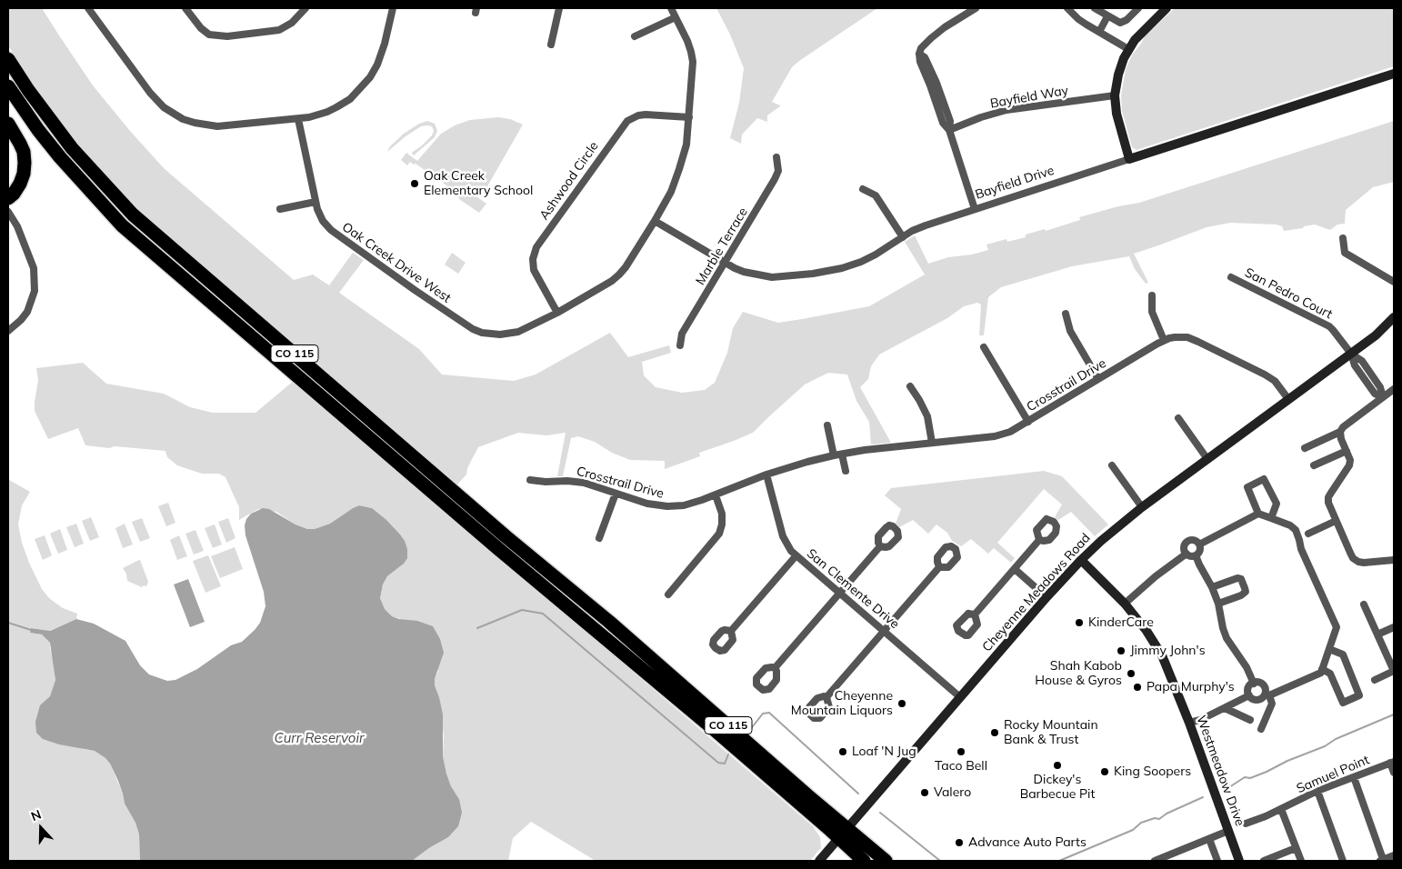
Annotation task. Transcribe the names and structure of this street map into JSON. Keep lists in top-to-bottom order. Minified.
{"streets":{"highway":["CO 115"],"street":["Bayfield Way","Ashwood Circle","Bayfield Drive","Marble Terrace","Oak Creek Drive West","San Pedro Court","Crosstrail Drive","San Clemente Drive","Cheyenne Meadows Road","Westmeadow Drive","Samuel Point"]},"crossings":[["Ashwood Circle","Oak Creek Drive West"],["Bayfield Drive","Marble Terrace"],["Bayfield Drive","Oak Creek Drive West"],["San Pedro Court","Cheyenne Meadows Road"],["CO 115","Cheyenne Meadows Road"],["Crosstrail Drive","San Clemente Drive"],["Crosstrail Drive","Cheyenne Meadows Road"],["San Clemente Drive","Cheyenne Meadows Road"],["Cheyenne Meadows Road","Westmeadow Drive"]],"water":["Curr Reservoir"],"places":["Oak Creek Elementary School","KinderCare","Jimmy John's","Shah Kabob House & Gyros","Papa Murphy's","Cheyenne Mountain Liquors","Rocky Mountain Bank & Trust","Loaf 'N Jug","Taco Bell","Dickey's Barbecue Pit","King Soopers","Valero","Advance Auto Parts"],"north":"top"}
